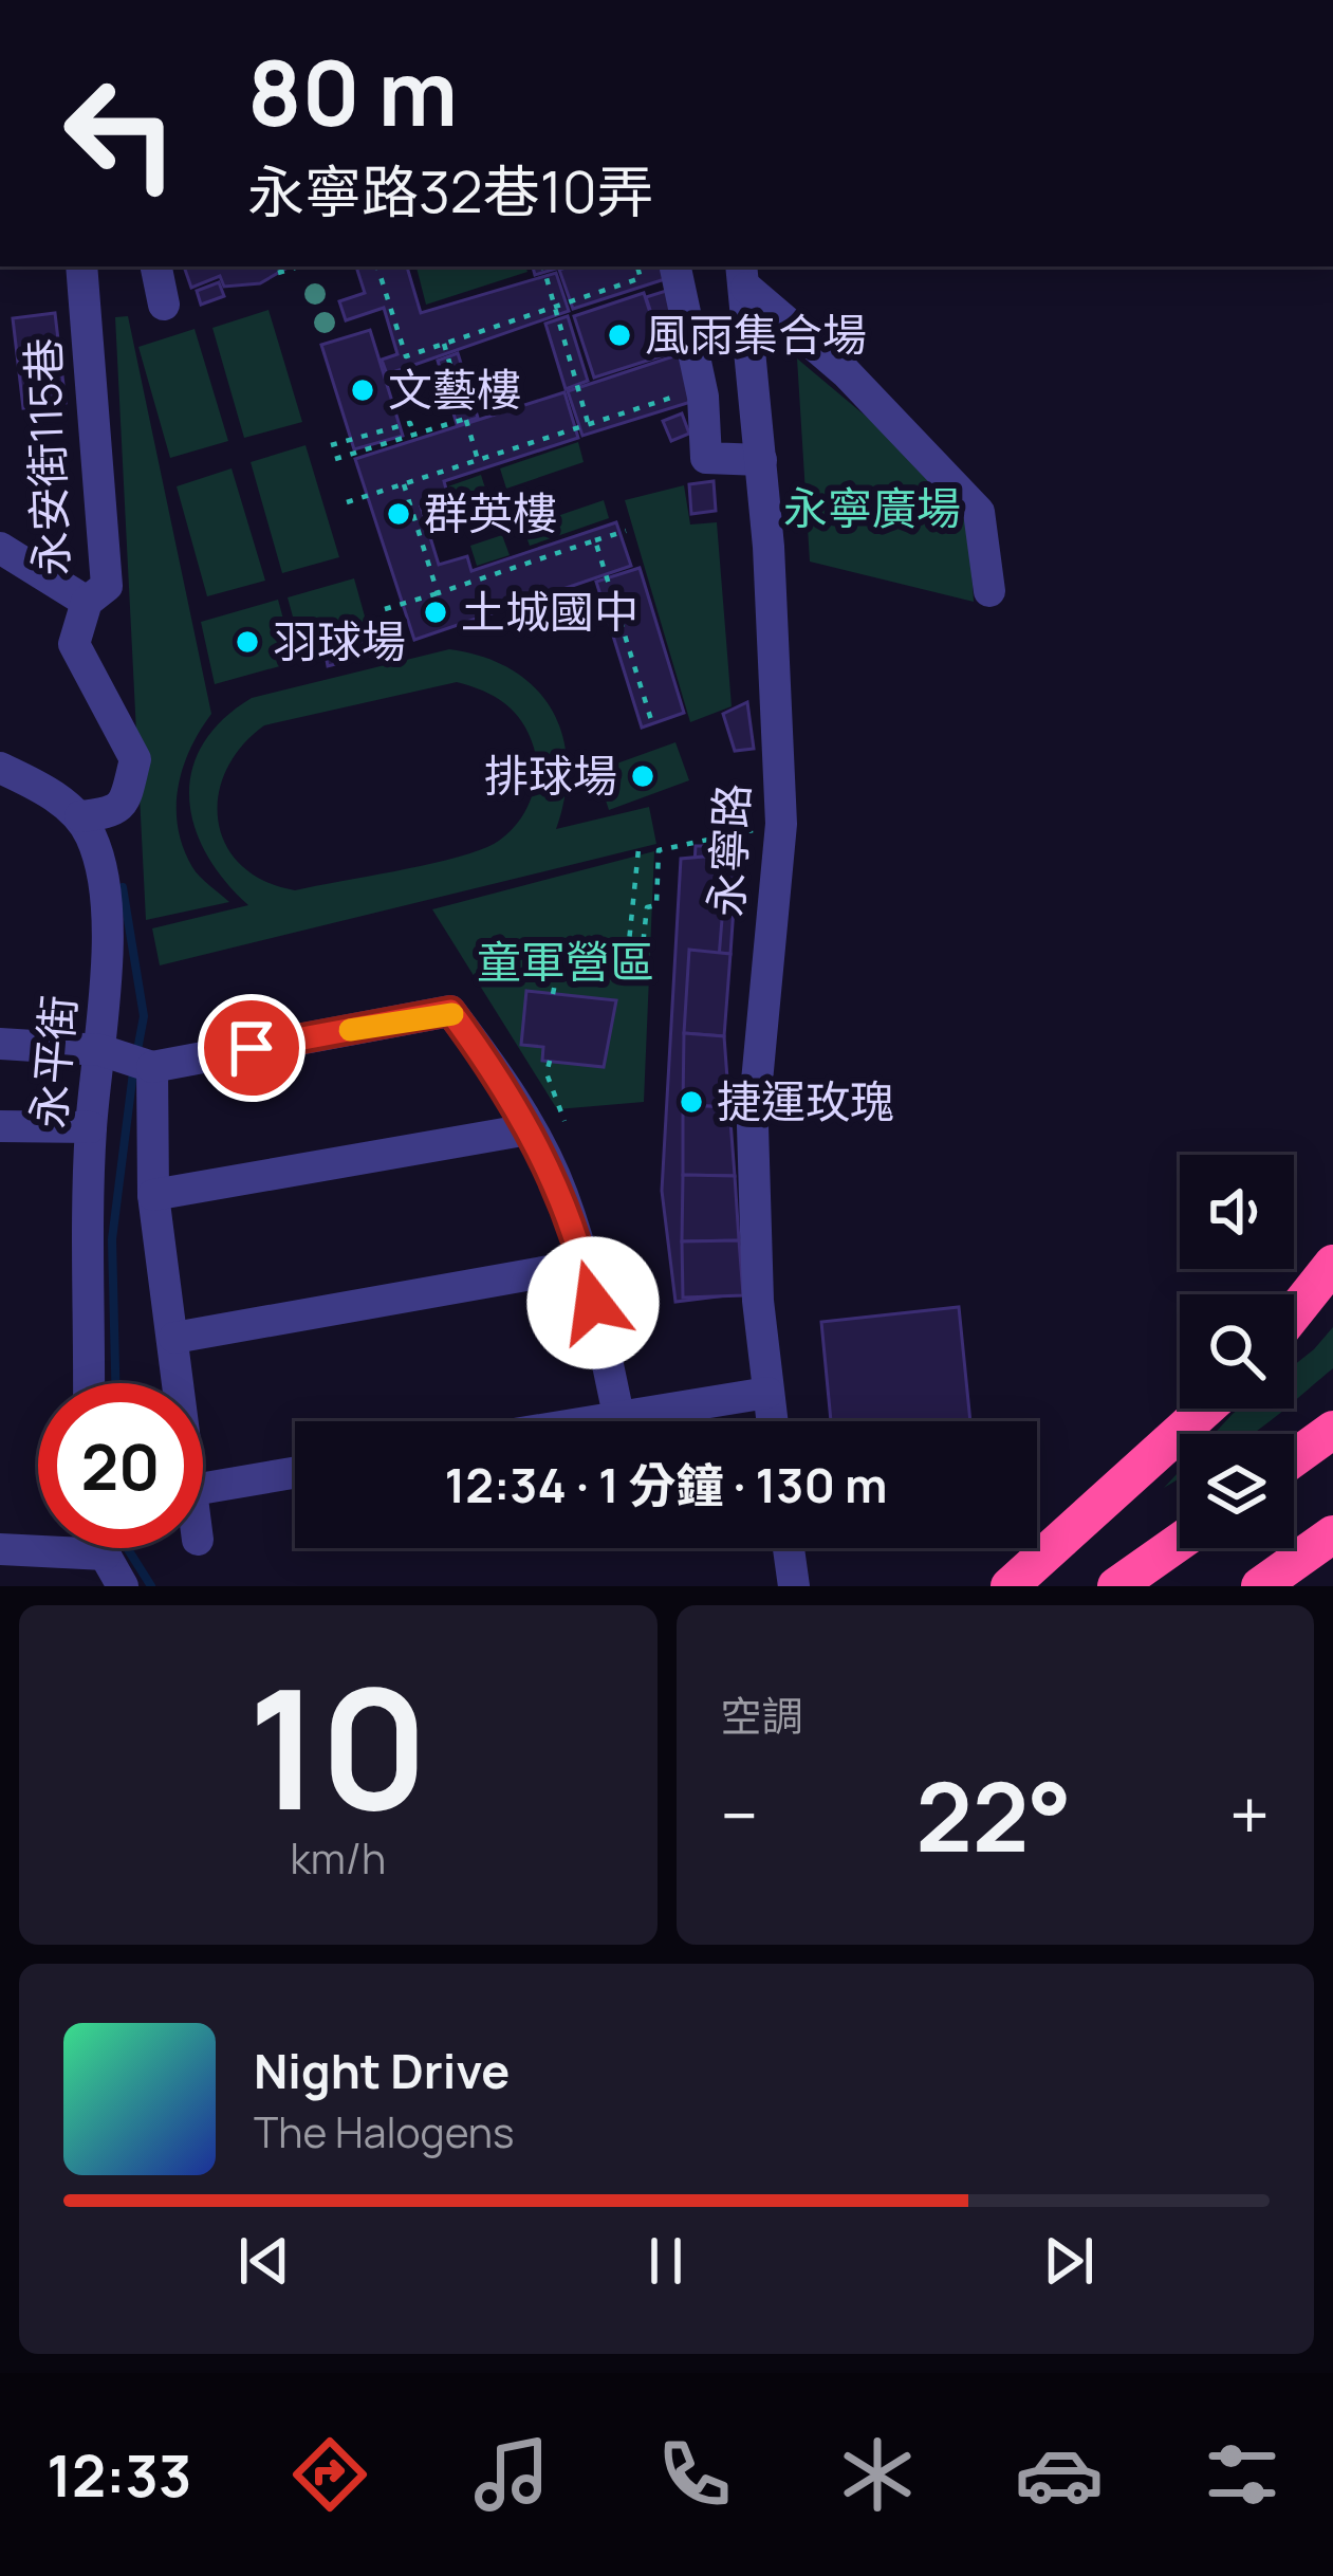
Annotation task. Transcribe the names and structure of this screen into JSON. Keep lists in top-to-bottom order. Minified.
{"streets":{"street":["永安街115巷","永寧路","永平街"]},"crossings":[["永安街115巷","永平街"]],"parks":["永寧廣場","童軍營區"],"places":["風雨集合場","文藝樓","群英樓","土城國中","羽球場","排球場","捷運玫瑰"],"page":{"turn":["80 m","永寧路32巷10弄"],"limit":"20","trip":"12:34 · 1 分鐘 · 130 m","tile":[["10","km/h"],"空調"],"heat":["−","22°","+"],"song":["Night Drive","The Halogens"],"tabs":"12:33"}}
